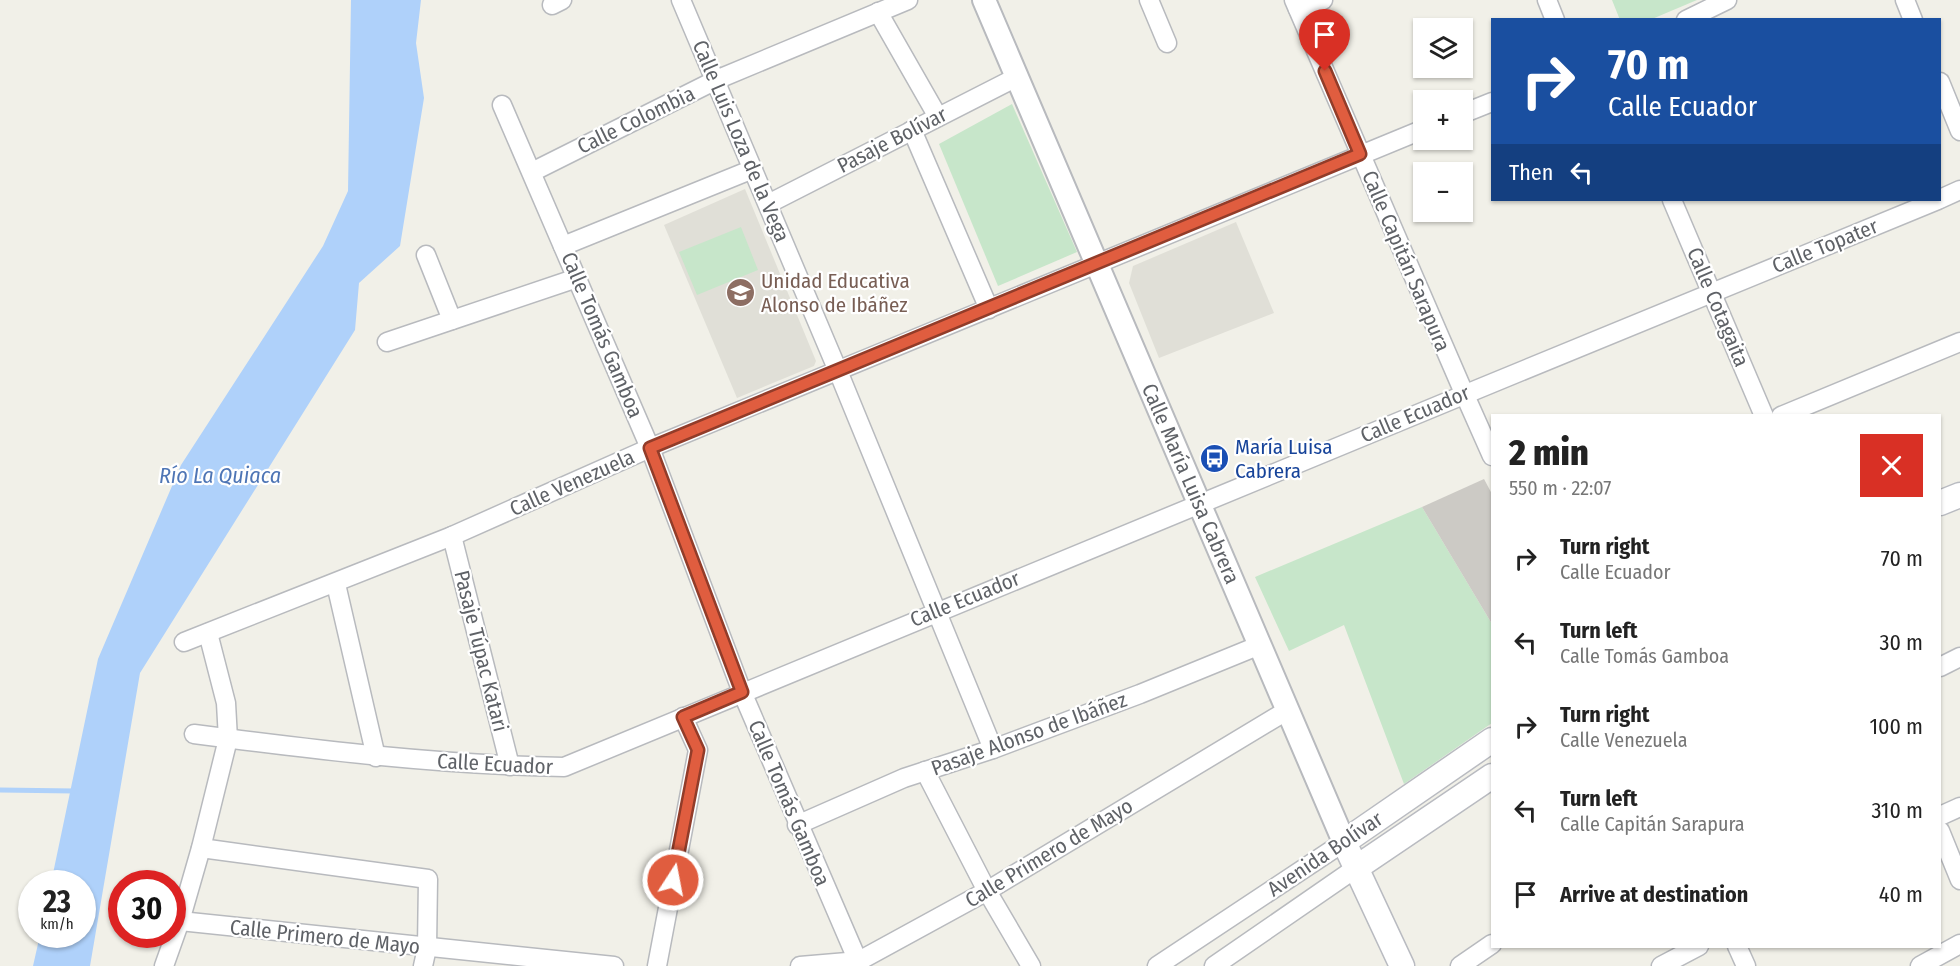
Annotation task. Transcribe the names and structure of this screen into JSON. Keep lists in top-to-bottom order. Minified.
{"streets":{"main road":["Calle María Luisa Cabrera","Avenida Bolívar"],"street":["Calle Colombia","Pasaje Bolívar","Calle Luis Loza de la Vega","Calle Topater","Calle Capitán Sarapura","Calle Cotagaita","Calle Tomás Gamboa","Calle Ecuador","Calle Venezuela","Pasaje Túpac Katari","Pasaje Alonso de Ibáñez","Calle Primero de Mayo"]},"crossings":[["Calle Colombia","Calle Luis Loza de la Vega"],["Calle Colombia","Calle Tomás Gamboa"],["Pasaje Bolívar","Calle Luis Loza de la Vega"],["Pasaje Bolívar","Calle María Luisa Cabrera"],["Calle Luis Loza de la Vega","Calle Ecuador"],["Calle Luis Loza de la Vega","Calle Venezuela"],["Calle Luis Loza de la Vega","Pasaje Alonso de Ibáñez"],["Calle Topater","Calle Cotagaita"],["Calle Topater","Calle Ecuador"],["Calle Capitán Sarapura","Calle Ecuador"],["Calle Capitán Sarapura","Calle Venezuela"],["Calle Cotagaita","Calle Ecuador"],["Calle Tomás Gamboa","Calle Ecuador"],["Calle Tomás Gamboa","Calle Venezuela"],["Calle Tomás Gamboa","Pasaje Alonso de Ibáñez"],["Calle Tomás Gamboa","Calle Primero de Mayo"],["Calle Ecuador","Calle María Luisa Cabrera"],["Calle Ecuador","Pasaje Túpac Katari"],["Calle Venezuela","Calle María Luisa Cabrera"],["Calle Venezuela","Pasaje Túpac Katari"],["Calle María Luisa Cabrera","Pasaje Alonso de Ibáñez"],["Calle María Luisa Cabrera","Calle Primero de Mayo"],["Calle María Luisa Cabrera","Avenida Bolívar"]],"water":["Río La Quiaca"],"places":{"school or university":["Unidad Educativa Alonso de Ibáñez"],"bus stop":["María Luisa Cabrera"]},"page":{"map_buttons":["+","−"],"turn":["70 m","Calle Ecuador"],"then":"Then","heading":["2 min","550 m · 22:07"],"list":[{"name":"Turn right","note":"Calle Ecuador","value":"70 m"},{"name":"Turn left","note":"Calle Tomás Gamboa","value":"30 m"},{"name":"Turn right","note":"Calle Venezuela","value":"100 m"},{"name":"Turn left","note":"Calle Capitán Sarapura","value":"310 m"},{"name":"Arrive at destination","value":"40 m"}],"speed":"23 km/h","limit":"30"}}
